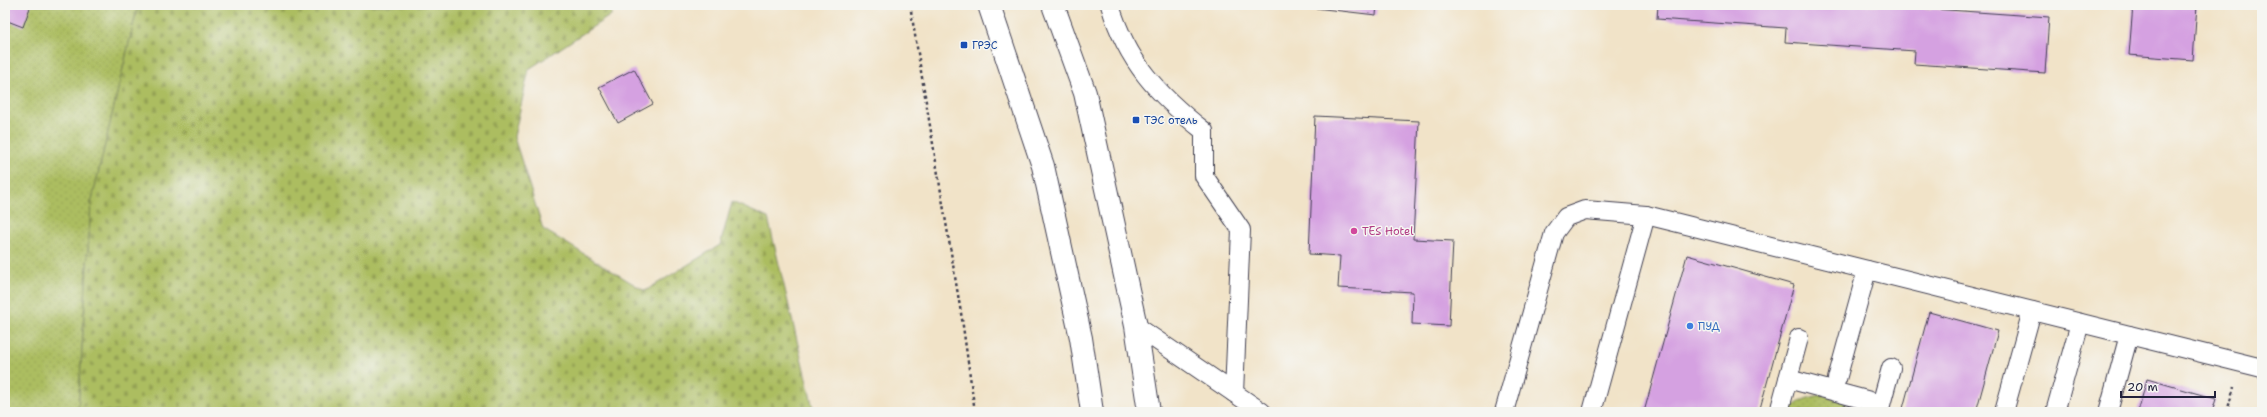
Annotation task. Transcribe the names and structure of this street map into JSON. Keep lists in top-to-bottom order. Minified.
{"places":{"transit":["ГРЭС","ТЭС отель"],"other":["TES Hotel","ПУД"]},"scale_bar":"20 m"}
